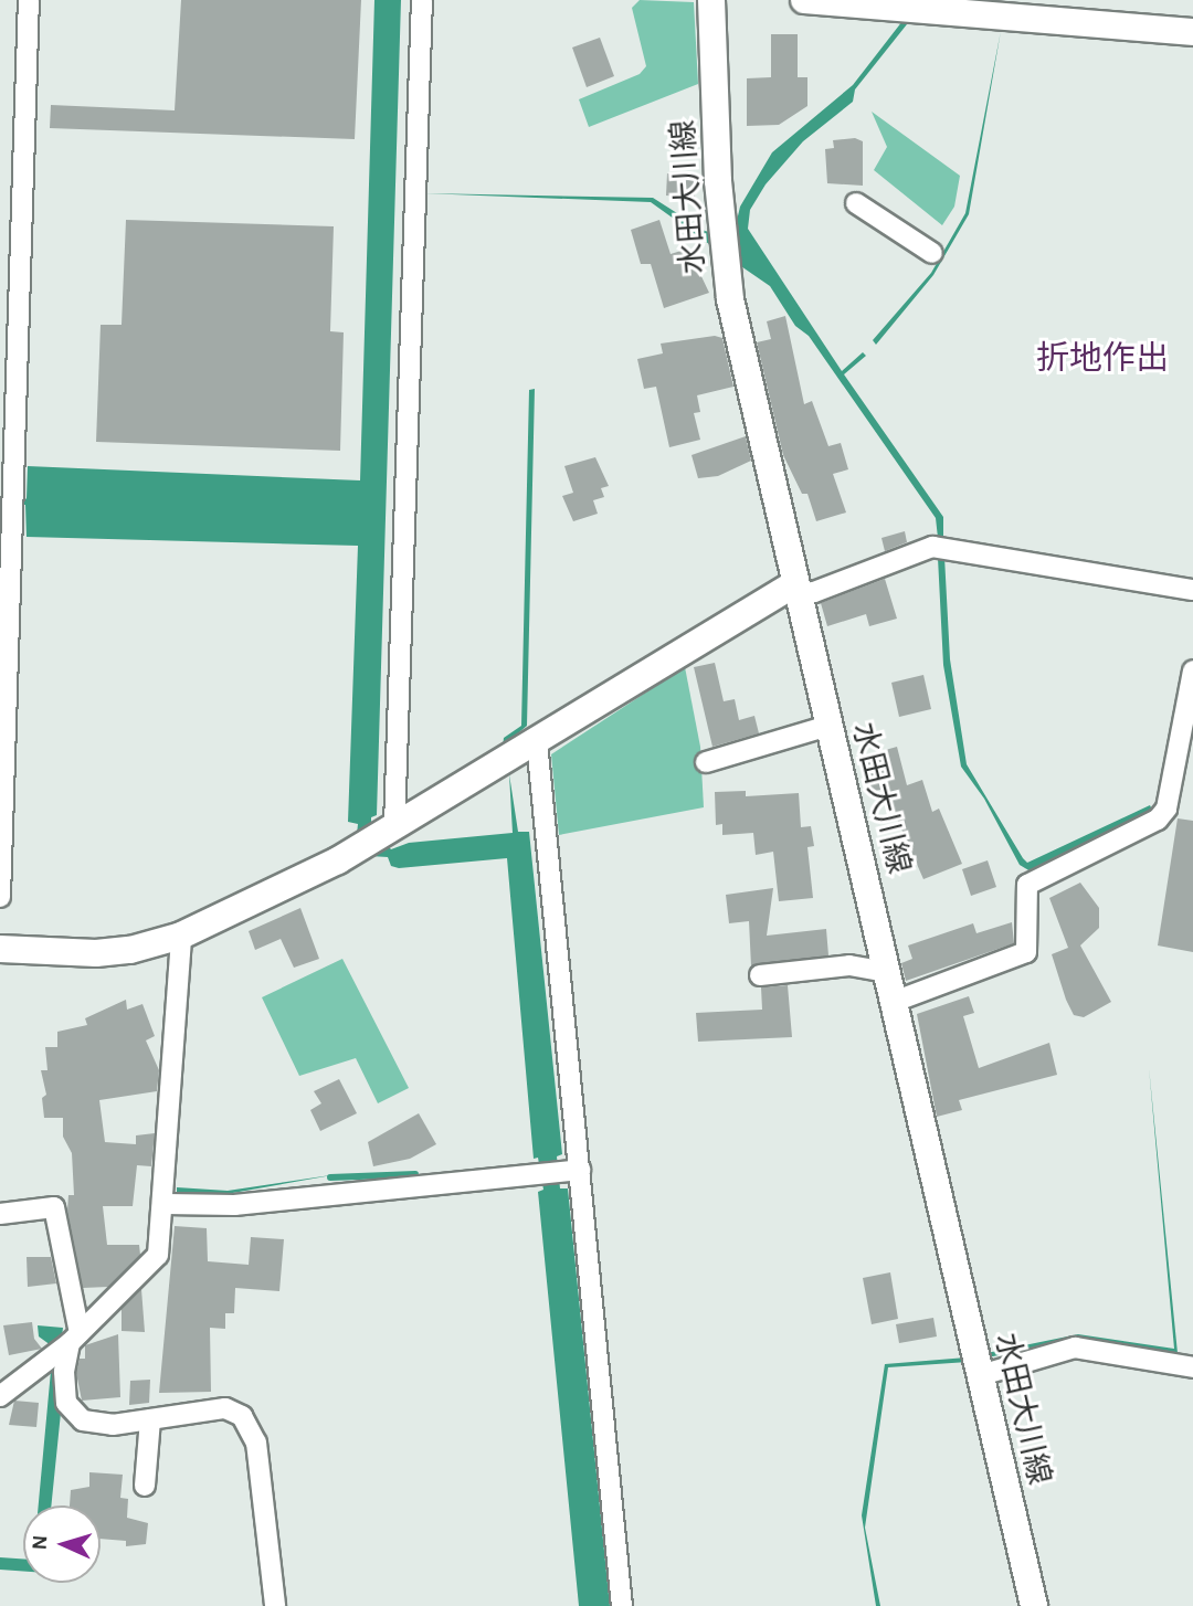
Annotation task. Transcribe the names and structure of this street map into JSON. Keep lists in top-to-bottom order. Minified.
{"streets":{"main road":["水田大川線"]},"districts":["折地作出"],"north":"left"}
